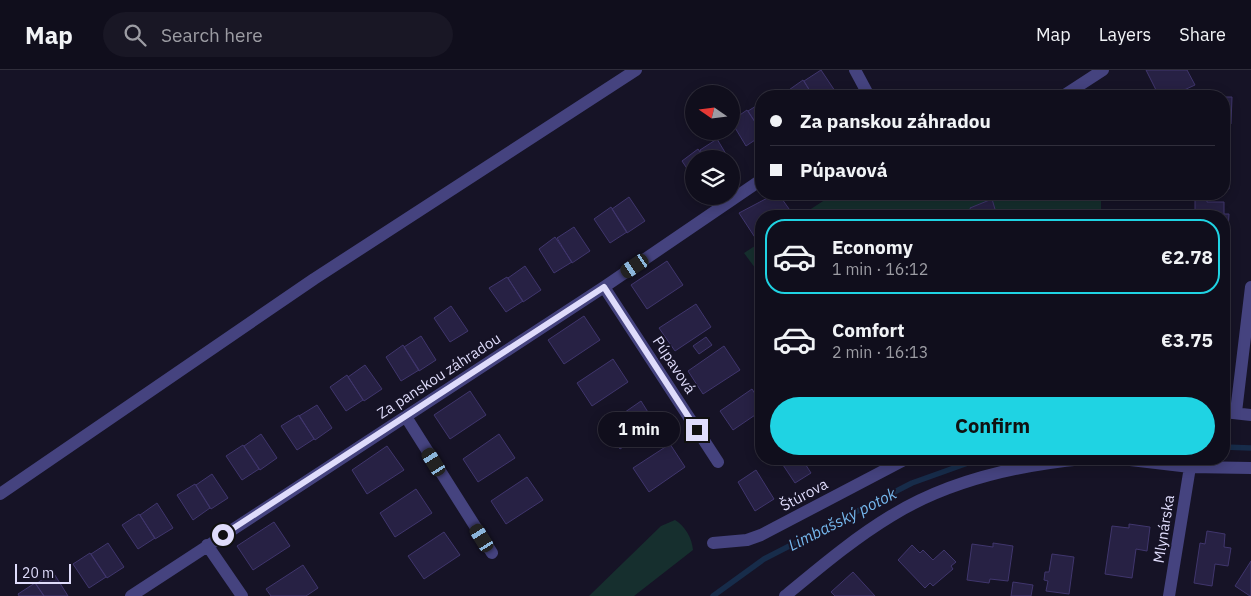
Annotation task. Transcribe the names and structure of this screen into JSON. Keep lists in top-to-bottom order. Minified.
{"streets":{"street":["Púpavová","Za panskou záhradou","Štúrova","Mlynárska"]},"crossings":[["Púpavová","Za panskou záhradou"]],"water":["Limbašský potok"],"scale_bar":"20 m","north":"left","page":{"header":"Map","search":"Search here","nav":["Map","Layers","Share"],"banner":["Za panskou záhradou","Púpavová"],"list":[{"name":"Economy","note":"1 min · 16:12","value":"€2.78"},{"name":"Comfort","note":"2 min · 16:13","value":"€3.75"}],"buttons":"Confirm","bubble":"1 min","scale":"20 m"}}
